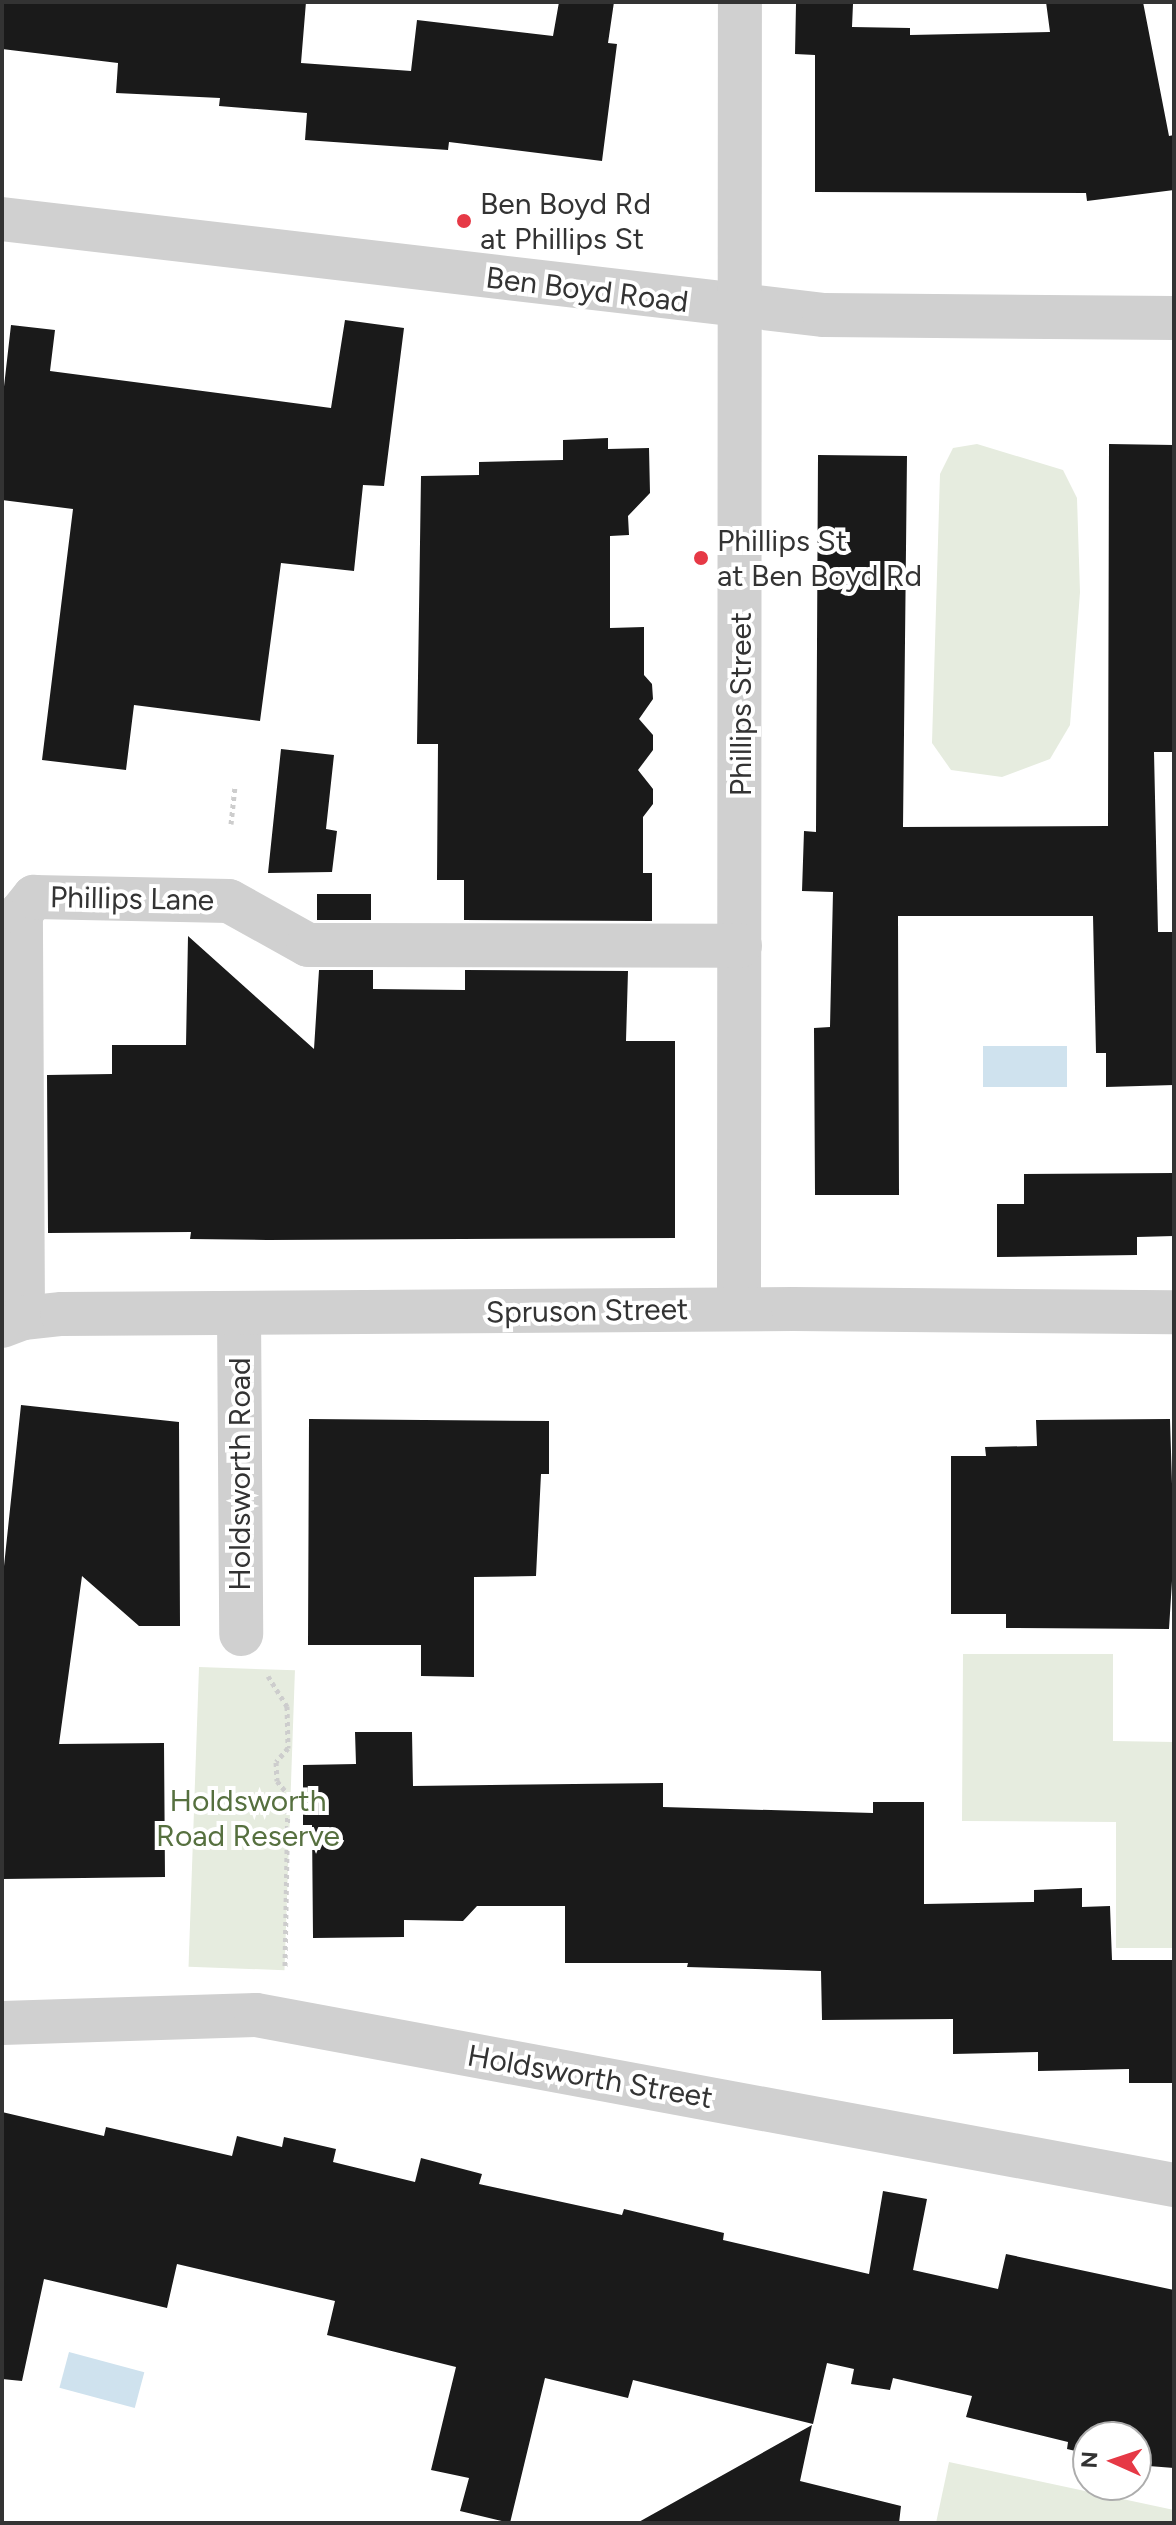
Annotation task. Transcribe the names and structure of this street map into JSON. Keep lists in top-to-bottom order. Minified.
{"streets":{"street":["Ben Boyd Road","Phillips Street","Phillips Lane","Spruson Street","Holdsworth Road","Holdsworth Street"]},"crossings":[["Ben Boyd Road","Phillips Street"],["Phillips Street","Phillips Lane"],["Phillips Street","Spruson Street"],["Phillips Lane","Spruson Street"],["Spruson Street","Holdsworth Road"]],"parks":["Holdsworth Road Reserve"],"places":["Ben Boyd Rd at Phillips St","Phillips St at Ben Boyd Rd"],"north":"left"}
